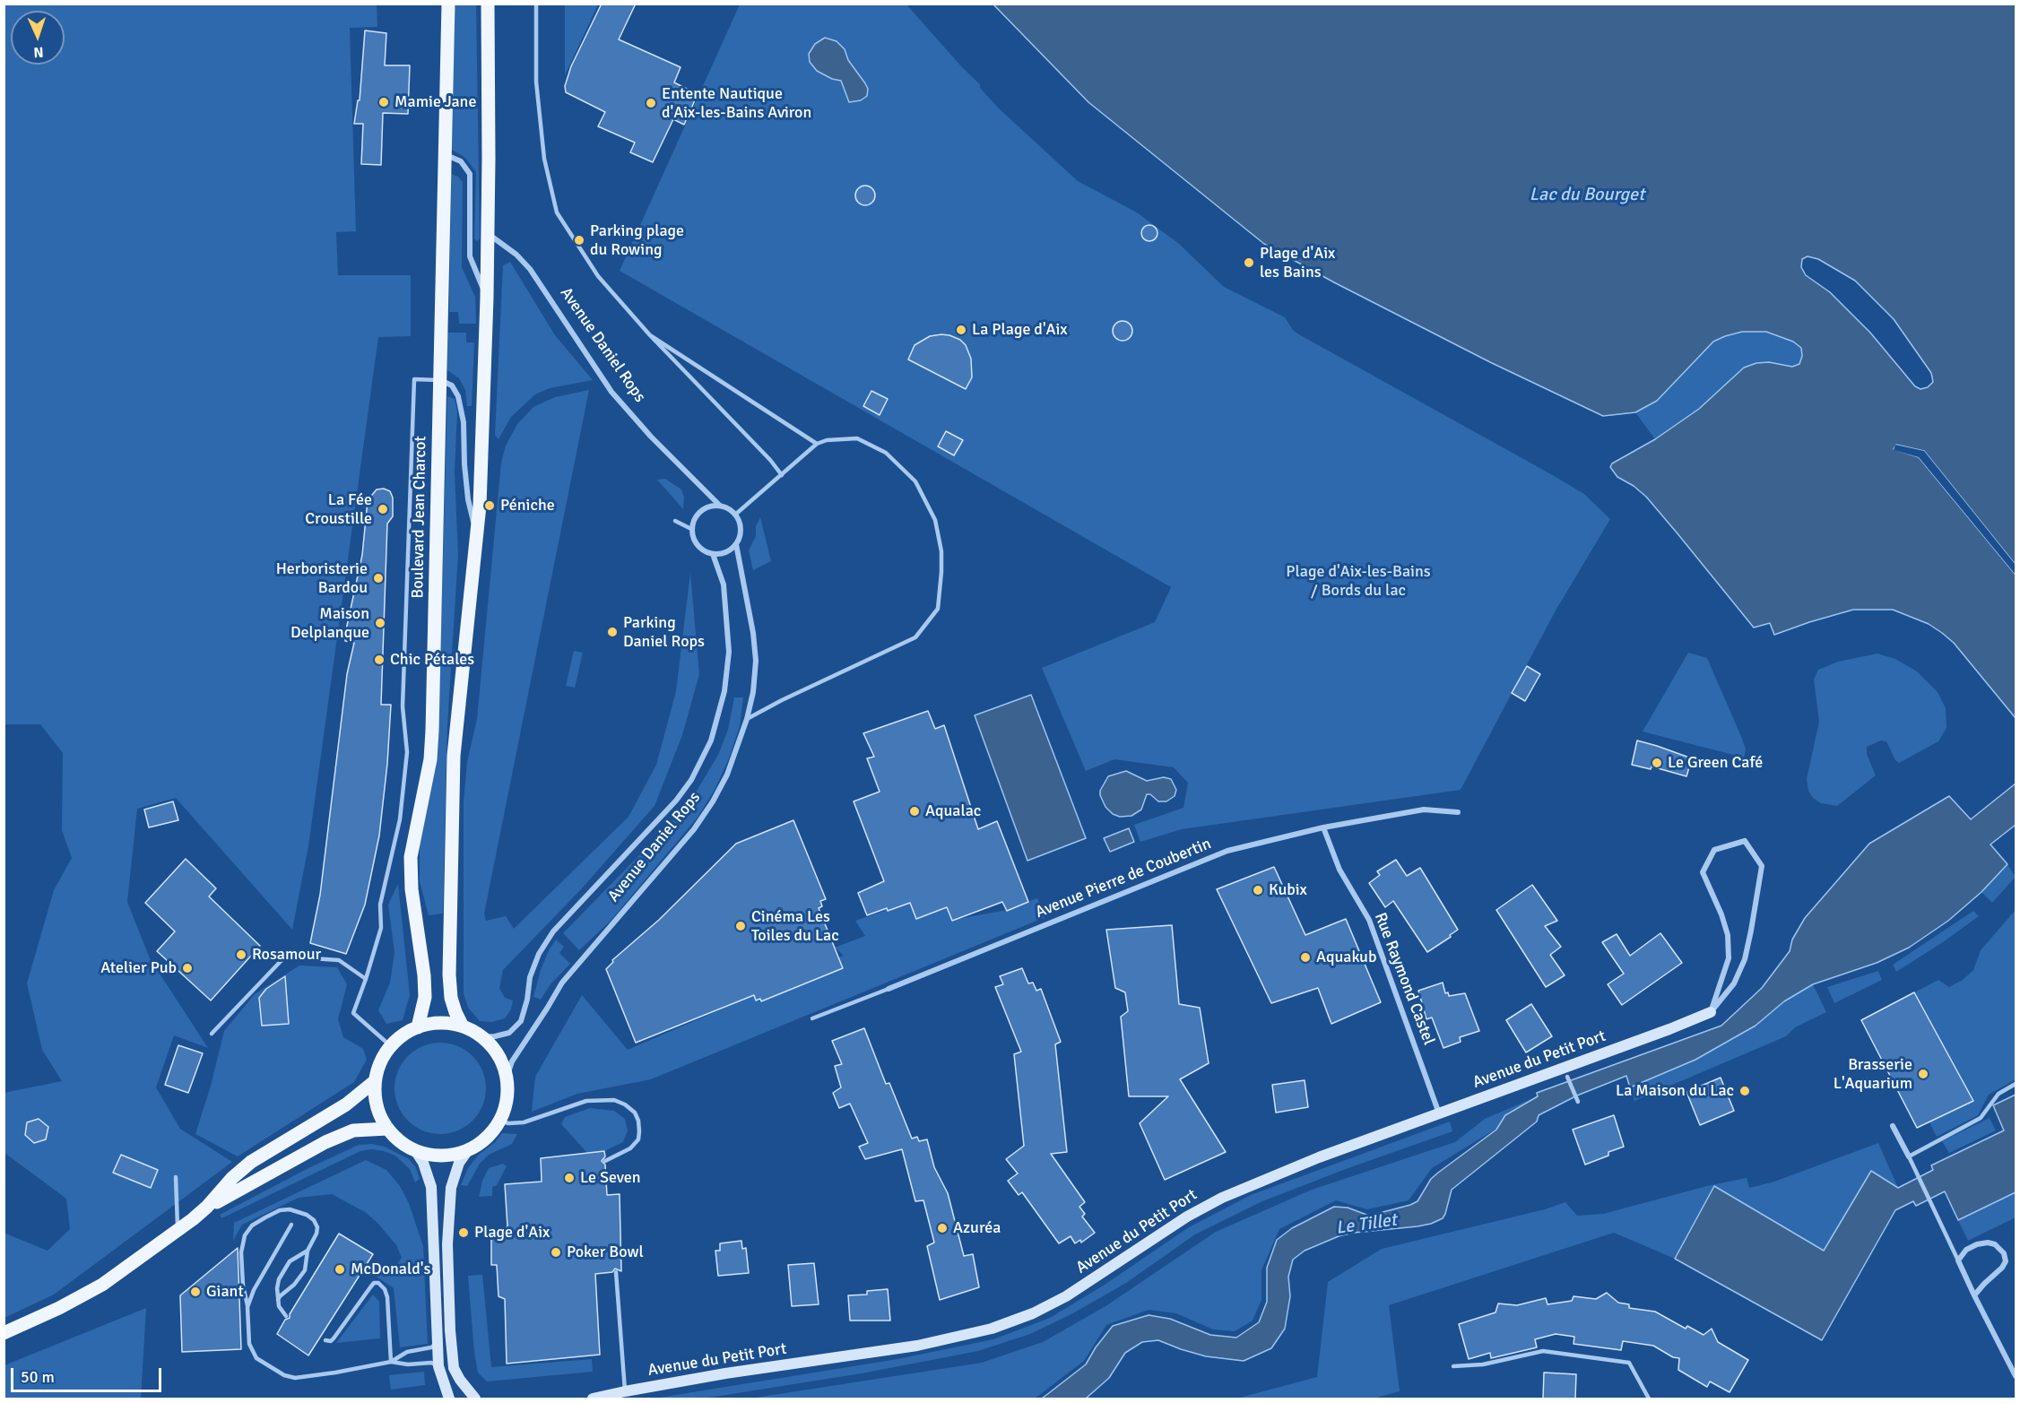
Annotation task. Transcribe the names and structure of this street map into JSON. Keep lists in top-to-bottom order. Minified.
{"streets":{"main road":["Boulevard Jean Charcot"],"street":["Avenue Daniel Rops","Avenue Pierre de Coubertin","Rue Raymond Castel","Avenue du Petit Port"]},"crossings":[["Avenue Daniel Rops","Boulevard Jean Charcot"],["Avenue Pierre de Coubertin","Rue Raymond Castel"],["Rue Raymond Castel","Avenue du Petit Port"]],"water":["Lac du Bourget","Le Tillet"],"parks":["Plage d'Aix-les-Bains / Bords du lac"],"places":["Mamie Jane","Entente Nautique d'Aix-les-Bains Aviron","Parking plage du Rowing","Plage d'Aix les Bains","La Plage d'Aix","Péniche","La Fée Croustille","Herboristerie Bardou","Maison Delplanque","Parking Daniel Rops","Chic Pétales","Le Green Café","Aqualac","Kubix","Cinéma Les Toiles du Lac","Rosamour","Aquakub","Atelier Pub","Brasserie L'Aquarium","La Maison du Lac","Le Seven","Azuréa","Plage d'Aix","Poker Bowl","McDonald's","Giant"],"scale_bar":"50 m","north":"bottom"}
